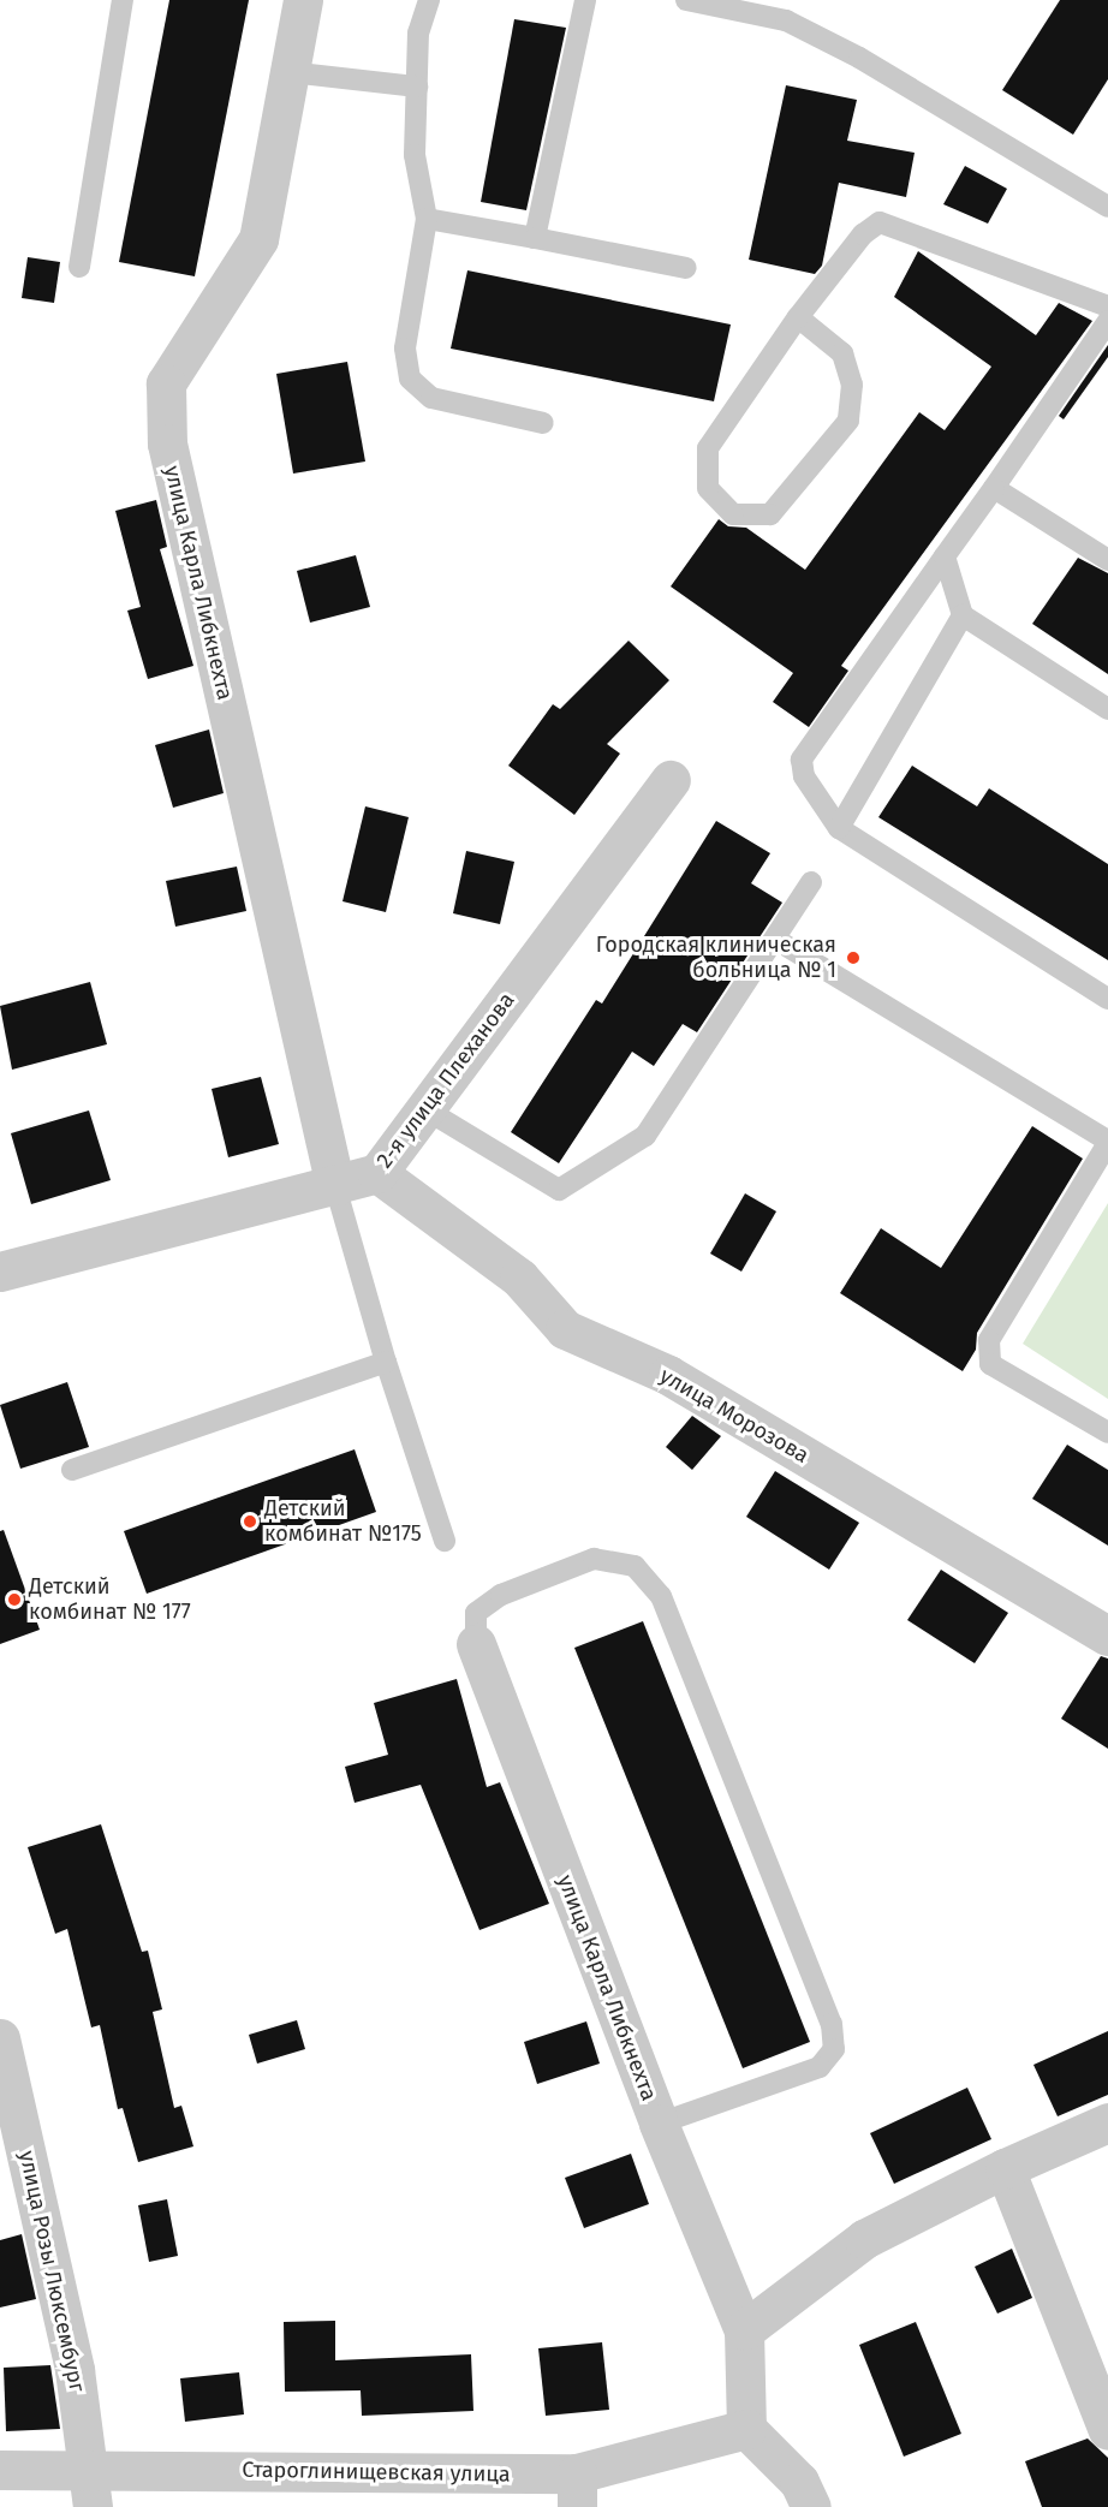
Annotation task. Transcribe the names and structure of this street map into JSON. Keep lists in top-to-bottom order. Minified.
{"streets":{"street":["улица Карла Либкнехта","2-я улица Плеханова","улица Морозова","улица Розы Люксембург","Староглинищевская улица"]},"crossings":[["улица Карла Либкнехта","2-я улица Плеханова"],["2-я улица Плеханова","улица Морозова"],["улица Розы Люксембург","Староглинищевская улица"]],"places":["Городская клиническая больница № 1","Детский комбинат №175","Детский комбинат № 177"]}
